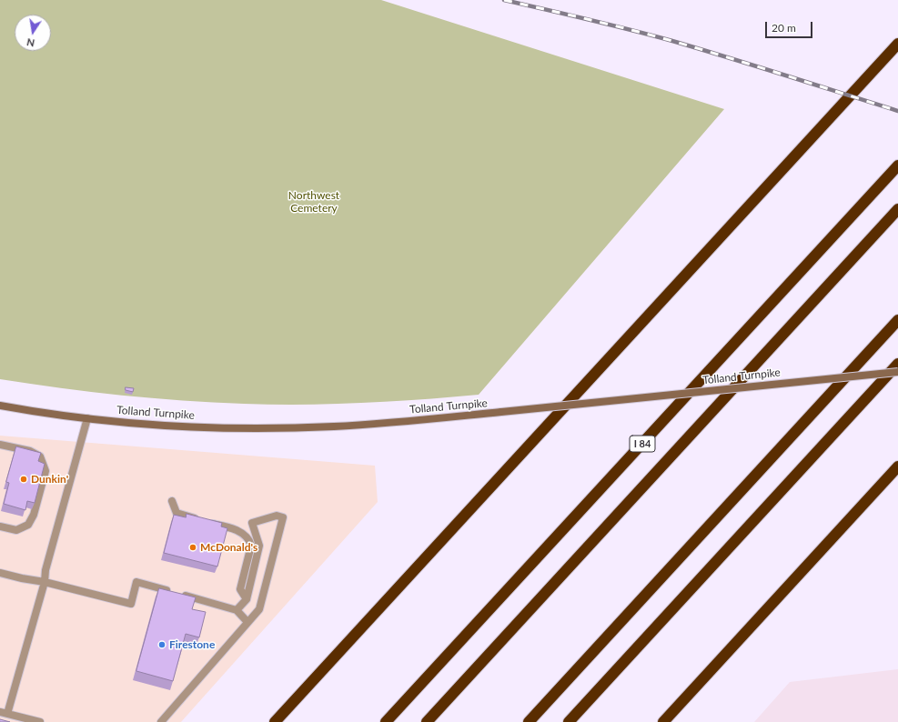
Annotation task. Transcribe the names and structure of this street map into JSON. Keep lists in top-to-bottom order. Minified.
{"streets":{"highway":["I 84"],"main road":["Tolland Turnpike"]},"parks":["Northwest Cemetery"],"places":["Dunkin'","McDonald's","Firestone"],"scale_bar":"20 m","north":"bottom"}
